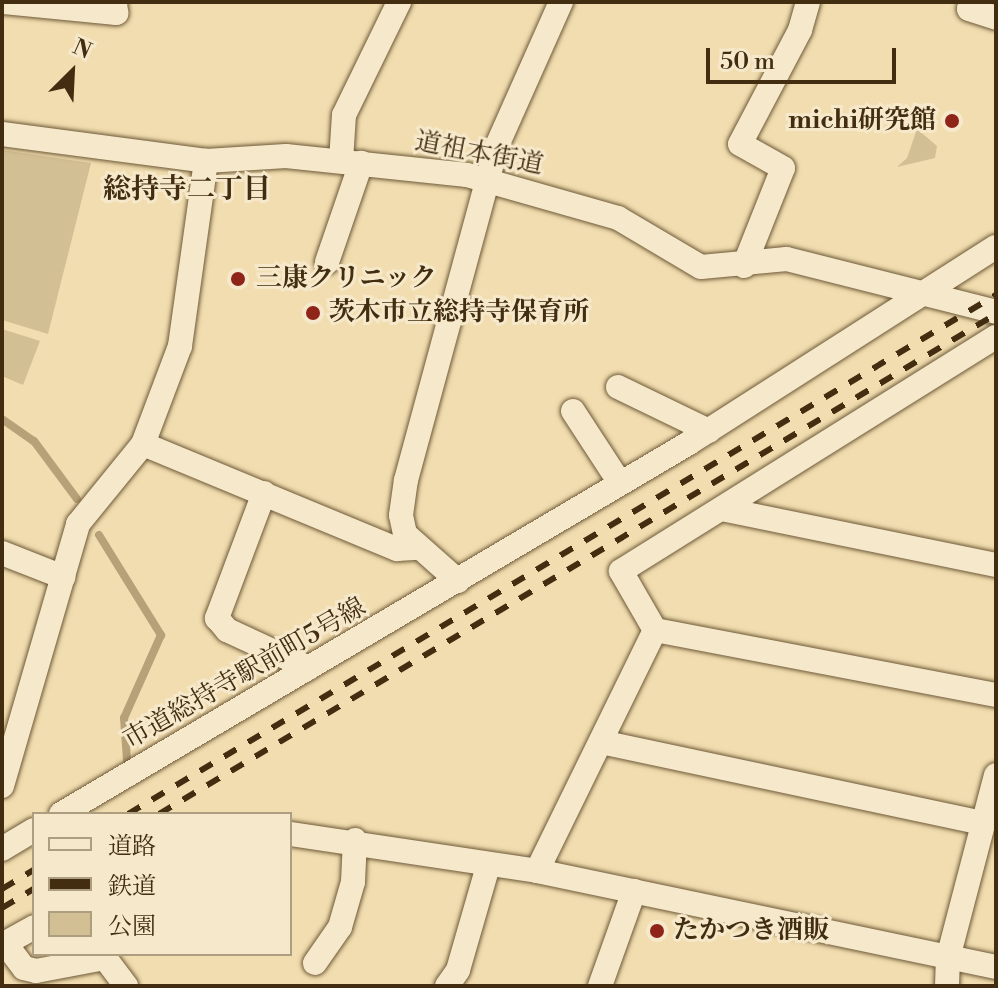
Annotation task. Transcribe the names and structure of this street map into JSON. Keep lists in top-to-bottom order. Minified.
{"streets":{"street":["道祖本街道","市道総持寺駅前町5号線"]},"crossings":[["道祖本街道","市道総持寺駅前町5号線"]],"districts":["総持寺二丁目"],"places":["michi研究館","三康クリニック","茨木市立総持寺保育所","たかつき酒販"],"legend":["道路","鉄道","公園"],"scale_bar":"50 m","north":"top right"}
